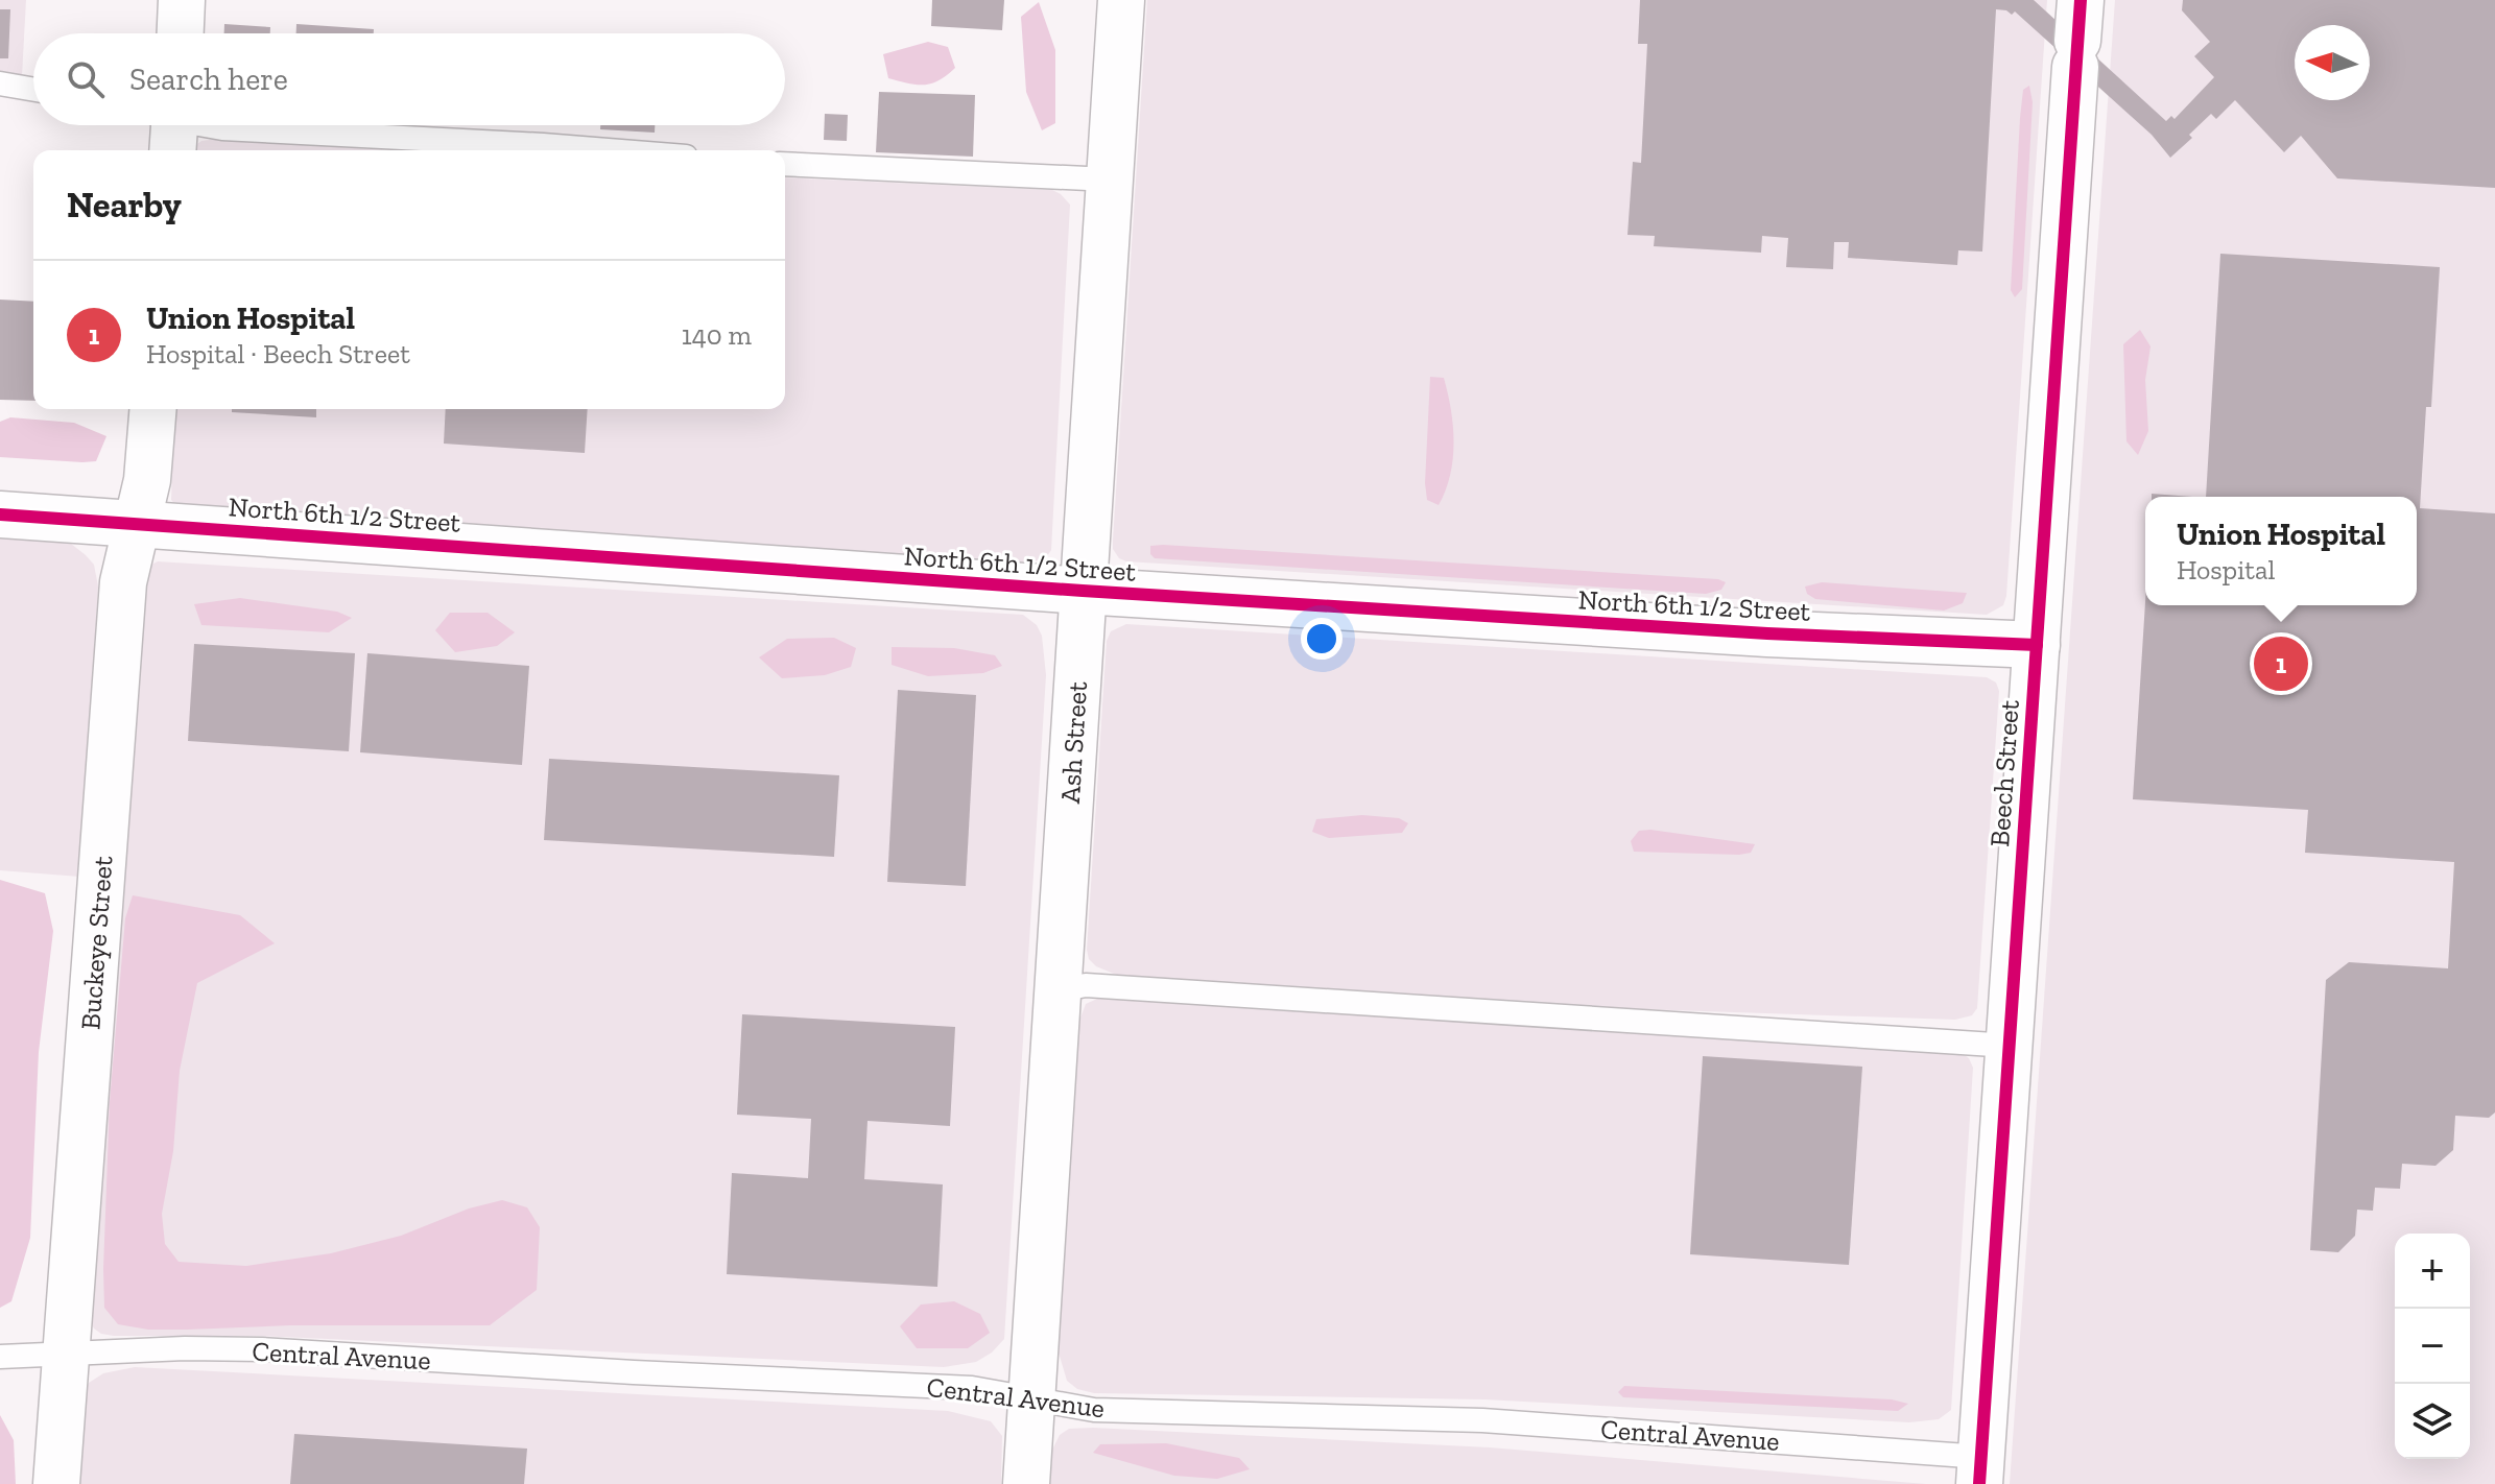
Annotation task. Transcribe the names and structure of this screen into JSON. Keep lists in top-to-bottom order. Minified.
{"streets":{"street":["North 6th 1/2 Street","Ash Street","Beech Street","Buckeye Street"],"lane":["Central Avenue"]},"crossings":[["North 6th 1/2 Street","Ash Street"],["North 6th 1/2 Street","Beech Street"],["North 6th 1/2 Street","Buckeye Street"],["Ash Street","Central Avenue"],["Beech Street","Central Avenue"],["Buckeye Street","Central Avenue"]],"north":"left","page":{"search":"Search here","heading":"Nearby","list":[{"mark":"1","name":"Union Hospital","note":"Hospital · Beech Street","value":"140 m"}],"popup":["Union Hospital","Hospital"],"pins":"1","map_buttons":["+","−"]}}
